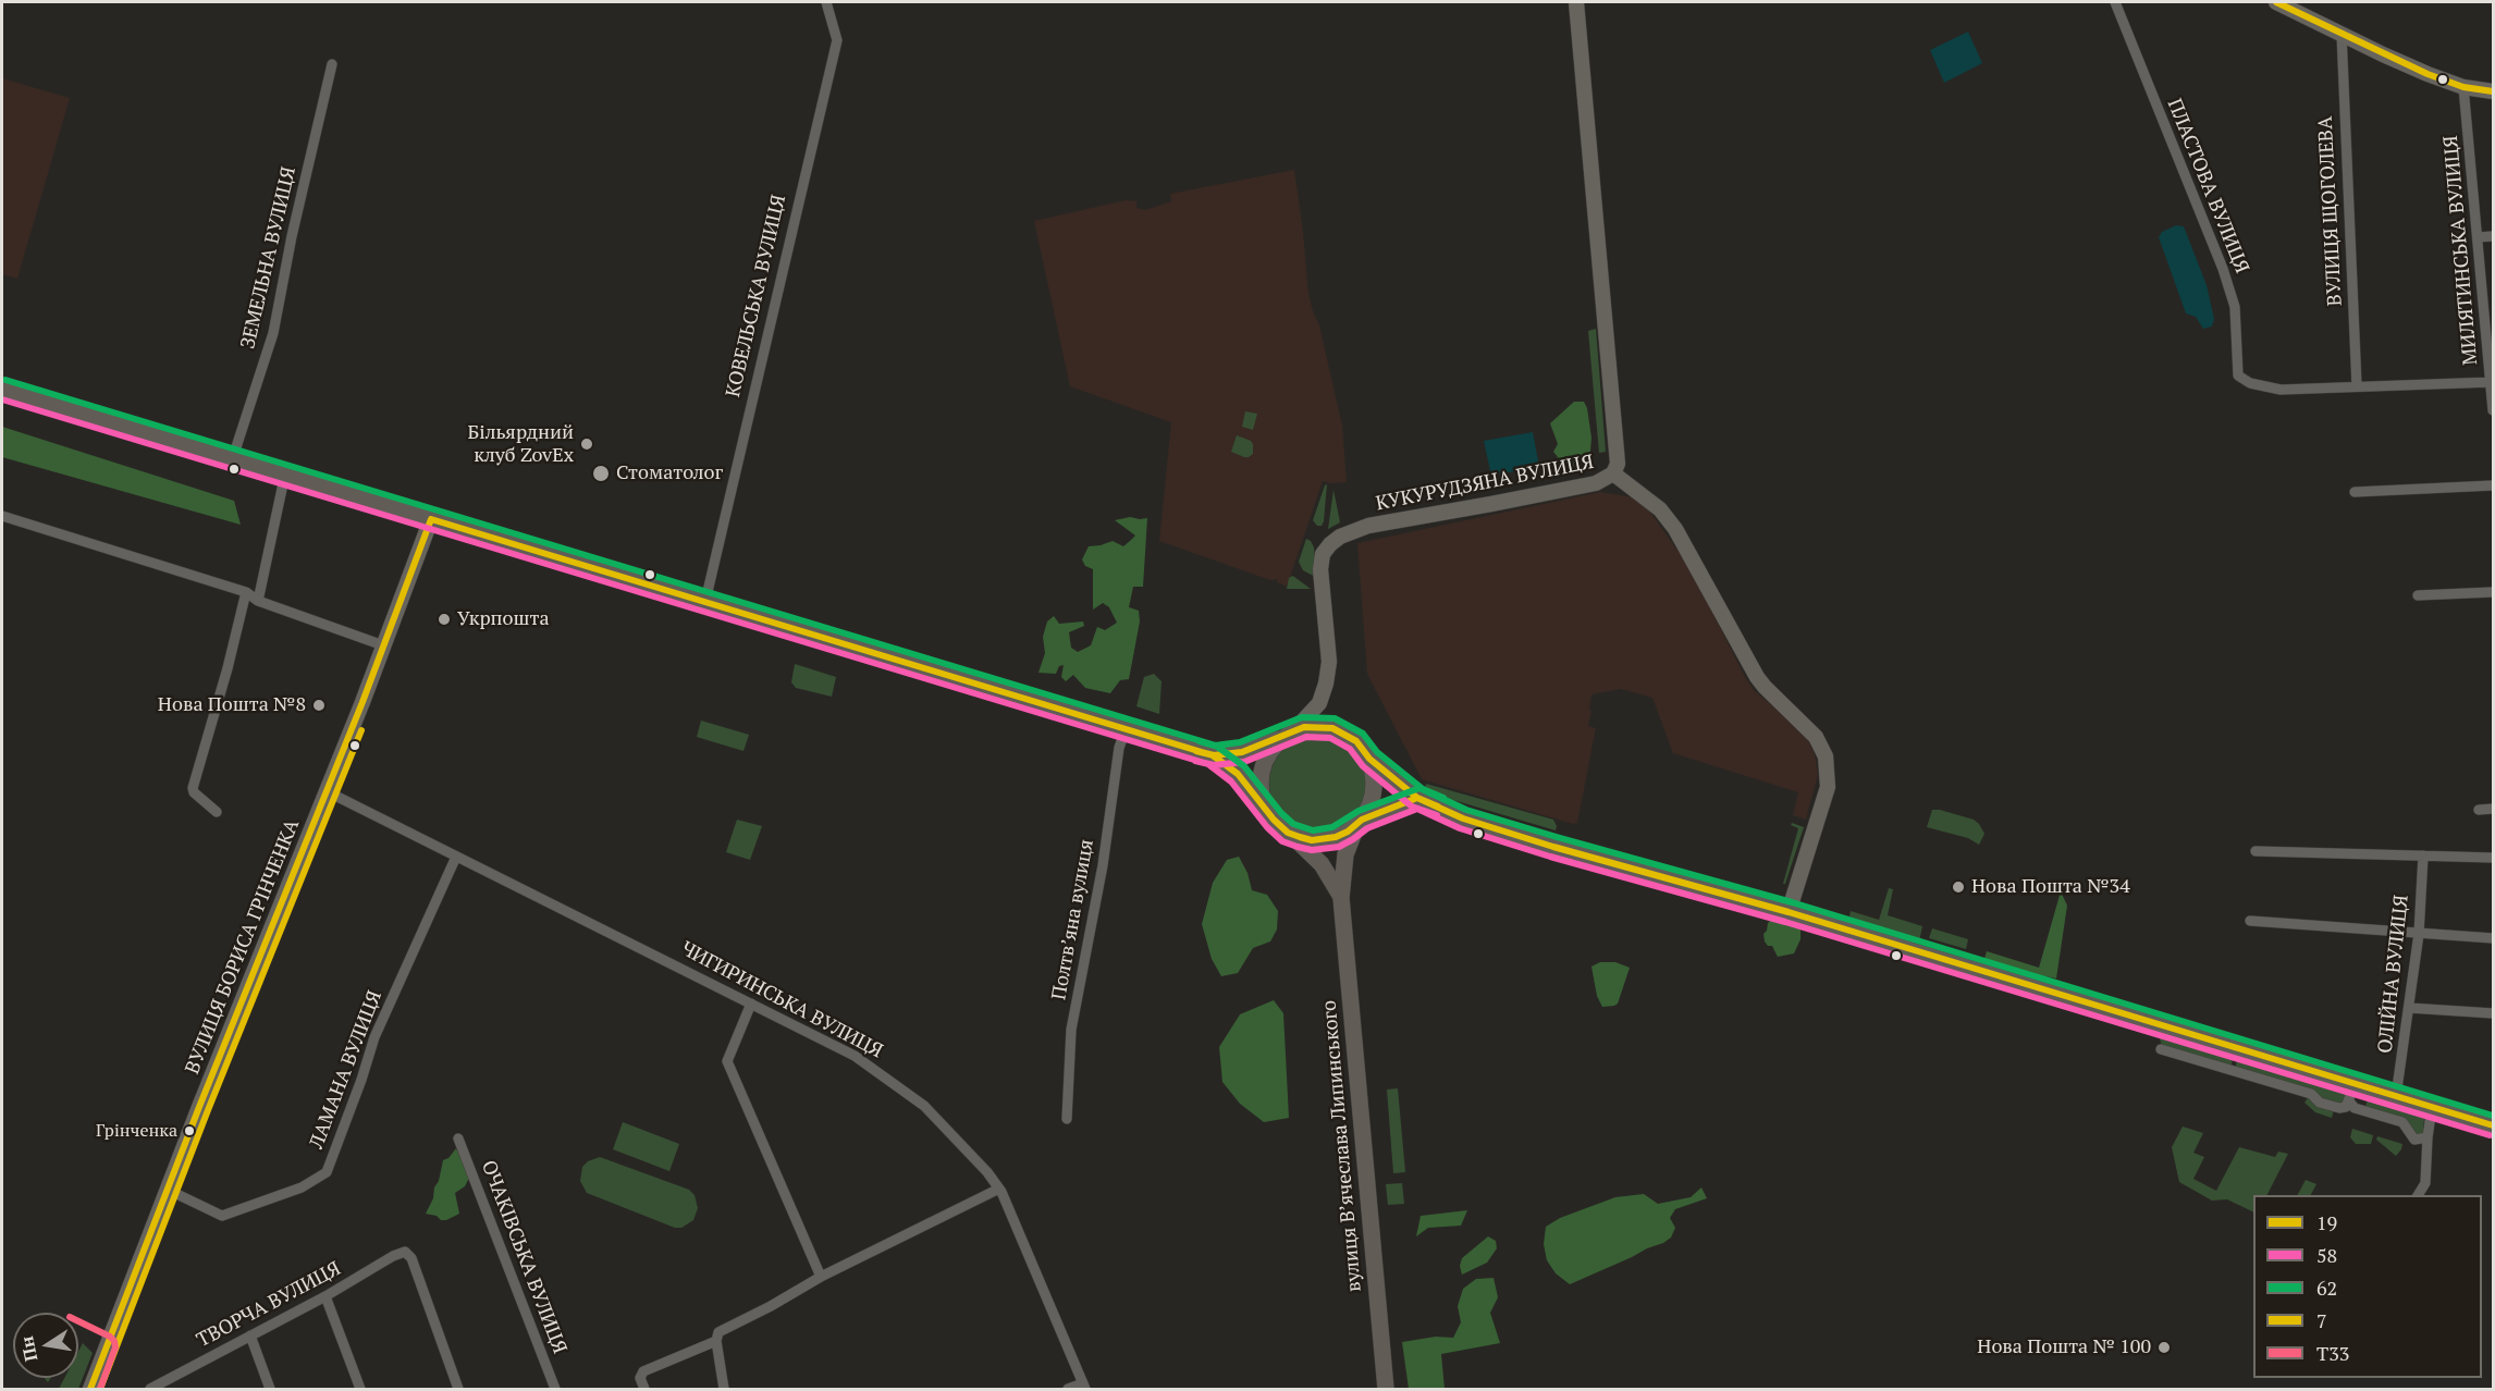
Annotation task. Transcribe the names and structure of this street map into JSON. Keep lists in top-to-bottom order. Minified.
{"streets":{"main road":["КУКУРУДЗЯНА ВУЛИЦЯ","ВУЛИЦЯ БОРИСА ГРІНЧЕНКА","вулиця Вʼячеслава Липинського"],"street":["ПЛАСТОВА ВУЛИЦЯ","ВУЛИЦЯ ЩОГОЛЕВА","МИЛЯТИНСЬКА ВУЛИЦЯ","ЗЕМЕЛЬНА ВУЛИЦЯ","КОВЕЛЬСЬКА ВУЛИЦЯ","Полтвʼяна вулиця","ОЛІЙНА ВУЛИЦЯ","ЧИГИРИНСЬКА ВУЛИЦЯ","ЛАМАНА ВУЛИЦЯ","ОЧАКІВСЬКА ВУЛИЦЯ","ТВОРЧА ВУЛИЦЯ"]},"crossings":[["ПЛАСТОВА ВУЛИЦЯ","ВУЛИЦЯ ЩОГОЛЕВА"],["КУКУРУДЗЯНА ВУЛИЦЯ","вулиця Вʼячеслава Липинського"],["ВУЛИЦЯ БОРИСА ГРІНЧЕНКА","ЧИГИРИНСЬКА ВУЛИЦЯ"],["ВУЛИЦЯ БОРИСА ГРІНЧЕНКА","ЛАМАНА ВУЛИЦЯ"],["ЧИГИРИНСЬКА ВУЛИЦЯ","ЛАМАНА ВУЛИЦЯ"]],"places":["Більярдний клуб ZovEx","Стоматолог","Укрпошта","Нова Пошта №8","Нова Пошта №34","Грінченка","Нова Пошта № 100"],"lines":["transit line 19","transit line 62","transit line 58","transit line 7","transit line Т33"],"legend":["19","58","62","7","Т33"],"north":"left"}
